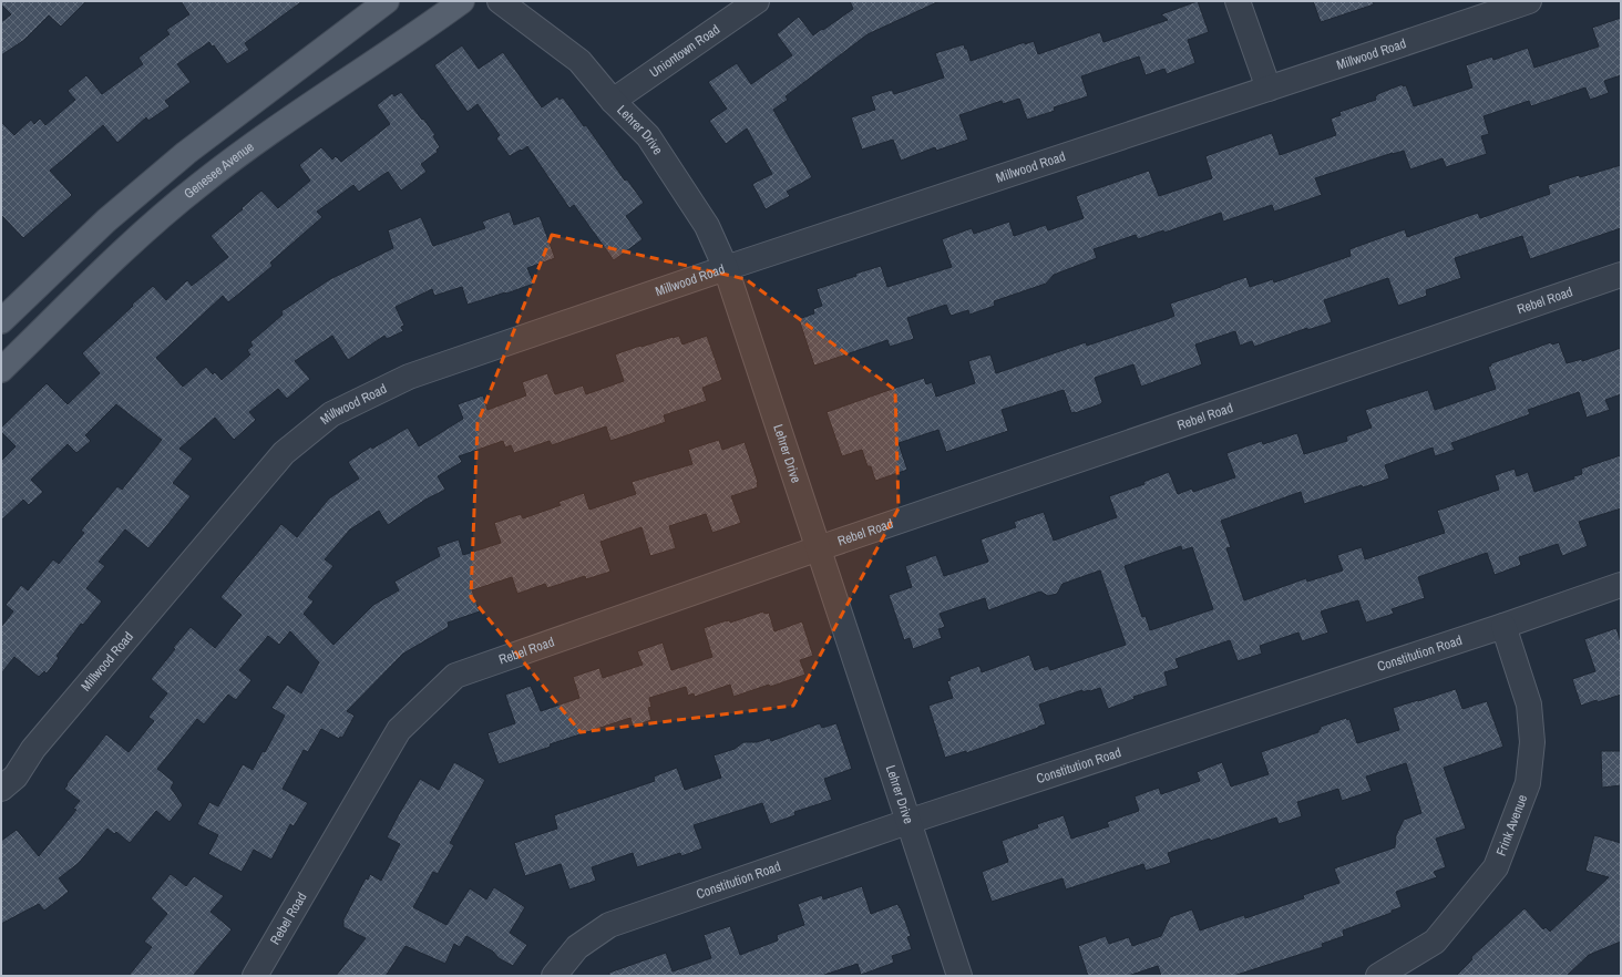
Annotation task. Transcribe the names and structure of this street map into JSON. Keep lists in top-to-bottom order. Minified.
{"streets":{"main road":["Genesee Avenue"],"street":["Uniontown Road","Millwood Road","Lehrer Drive","Rebel Road","Constitution Road","Frink Avenue"]},"crossings":[["Uniontown Road","Lehrer Drive"],["Millwood Road","Lehrer Drive"],["Lehrer Drive","Rebel Road"],["Lehrer Drive","Constitution Road"],["Constitution Road","Frink Avenue"]]}
